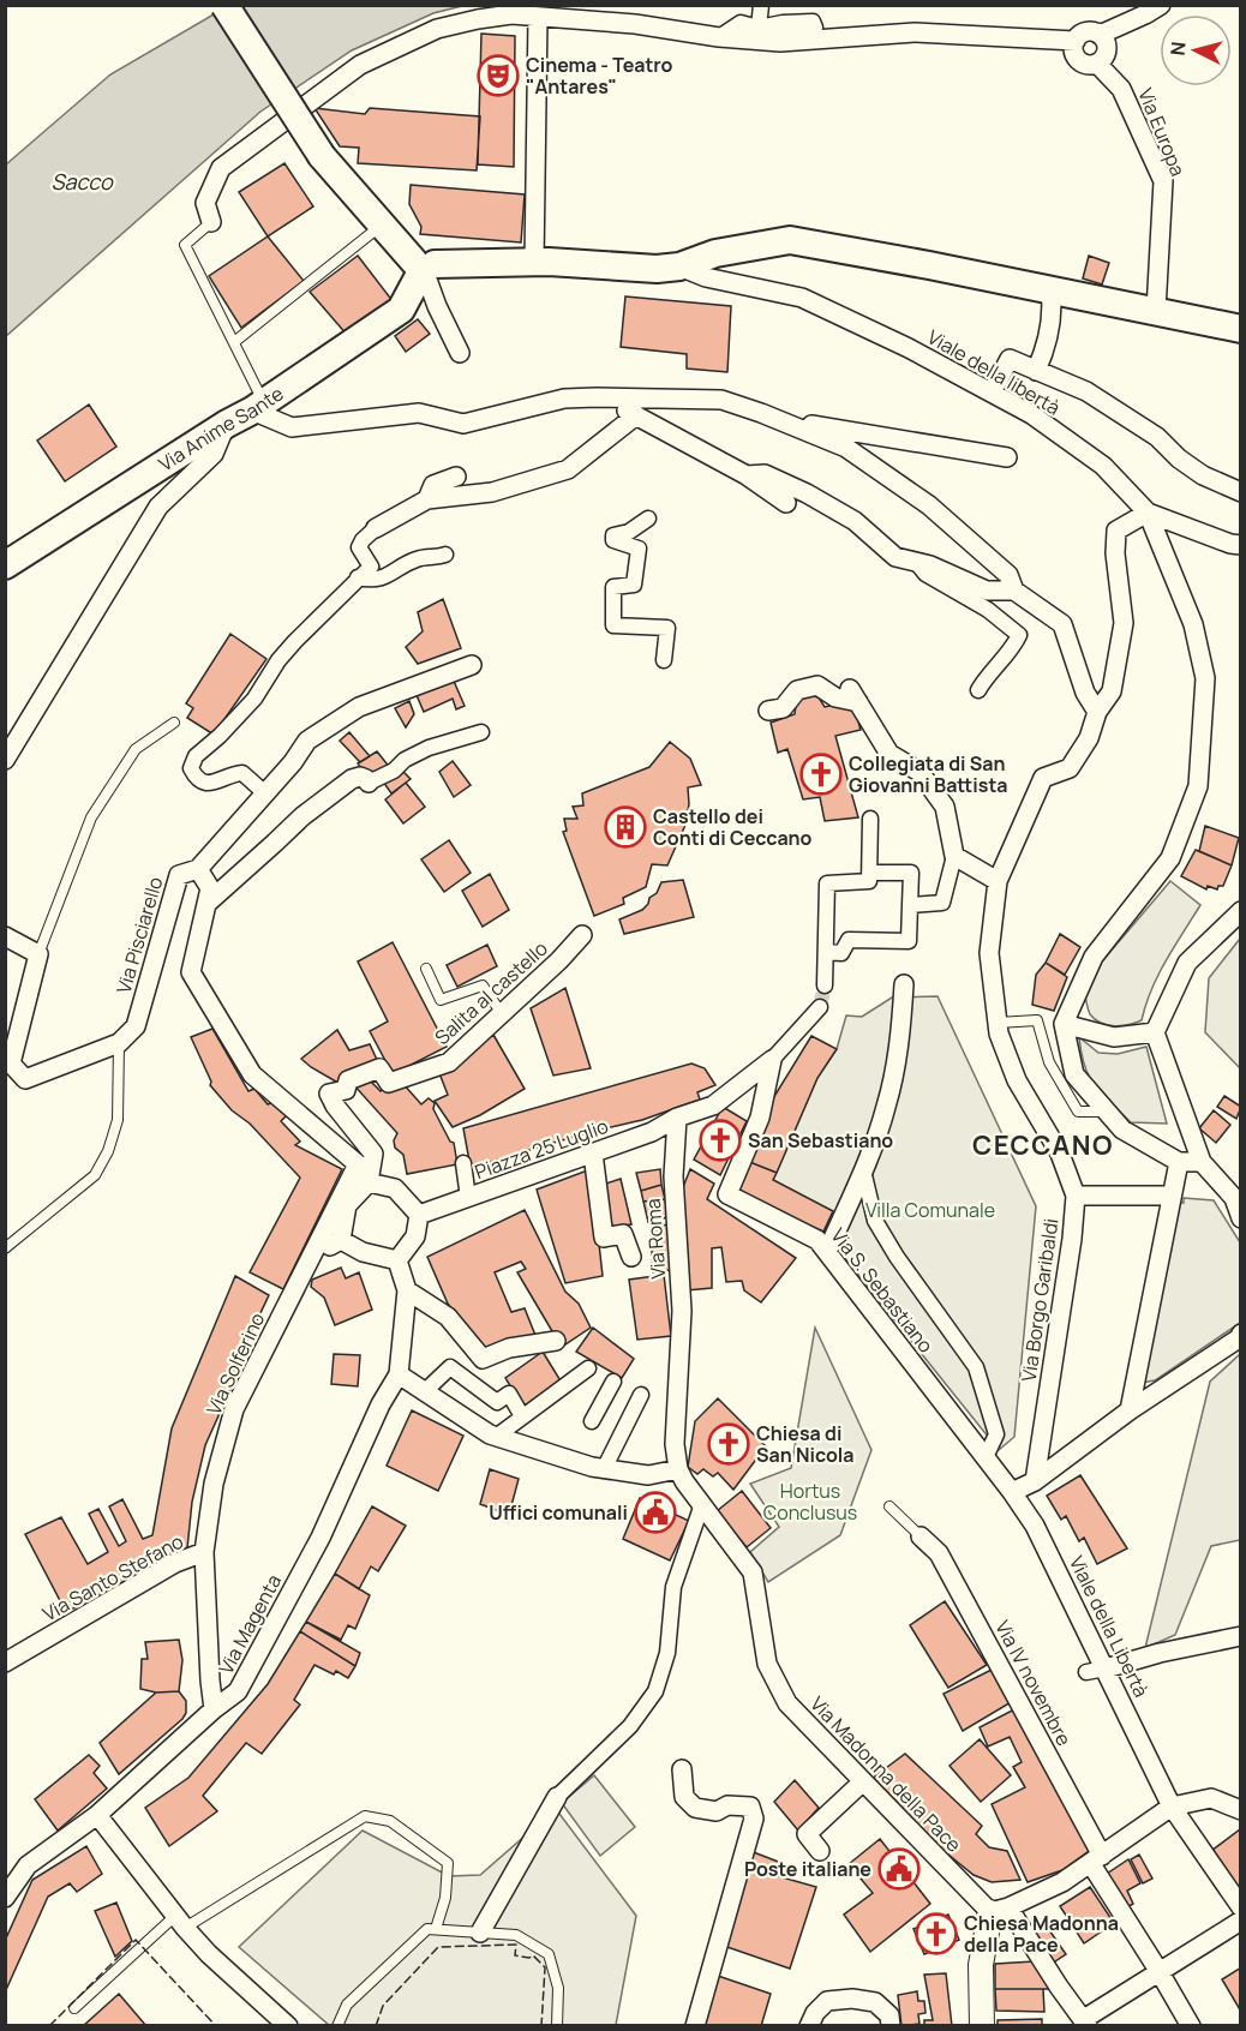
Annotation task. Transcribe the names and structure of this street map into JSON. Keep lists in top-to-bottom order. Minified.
{"streets":{"main road":["Via Anime Sante"],"street":["Via Europa","Viale della libertà","Via Pisciarello","Salita al castello","Piazza 25 Luglio","Via Roma","Via S. Sebastiano","Via Borgo Garibaldi","Via Solferino","Via Santo Stefano","Via Magenta","Viale della Libertà","Via IV novembre","Via Madonna della Pace"]},"crossings":[["Viale della libertà","Via Borgo Garibaldi"],["Salita al castello","Piazza 25 Luglio"],["Piazza 25 Luglio","Via Roma"],["Via Roma","Via Madonna della Pace"],["Via S. Sebastiano","Viale della Libertà"],["Via Solferino","Via Santo Stefano"],["Via Solferino","Via Magenta"]],"districts":["CECCANO"],"water":["Sacco"],"parks":["Villa Comunale","Hortus Conclusus"],"places":{"theatre":["Cinema - Teatro \"Antares\""],"church":["Collegiata di San Giovanni Battista","San Sebastiano","Chiesa di San Nicola","Chiesa Madonna della Pace"],"building":["Castello dei Conti di Ceccano"],"public building":["Uffici comunali","Poste italiane"]},"north":"left"}
